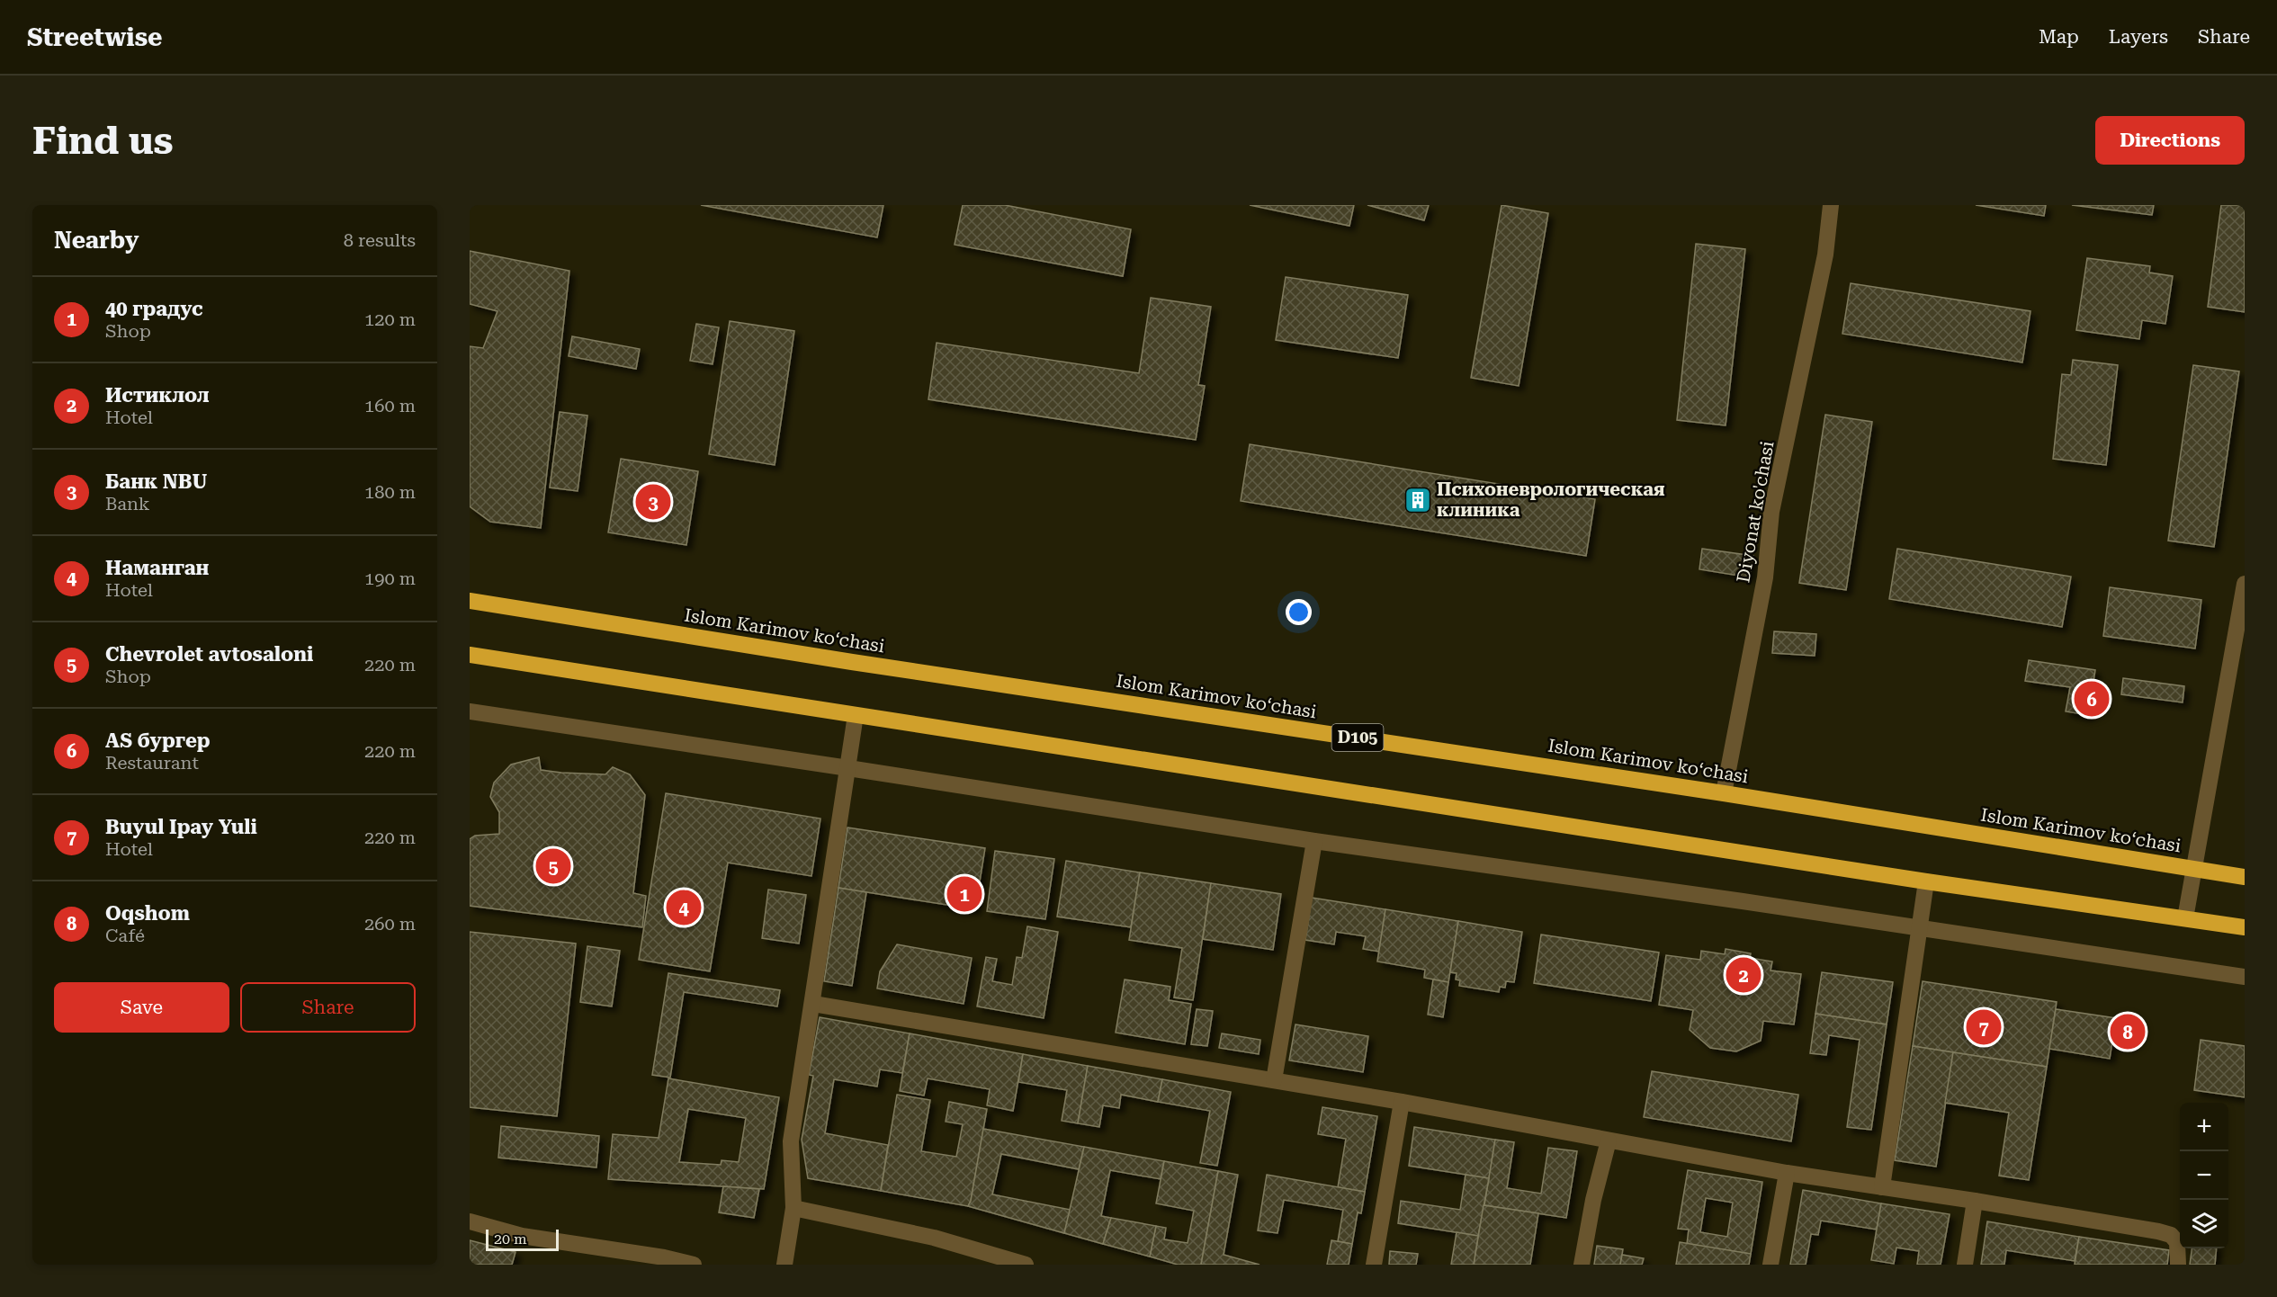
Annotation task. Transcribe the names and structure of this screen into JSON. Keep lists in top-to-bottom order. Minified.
{"streets":{"highway":["Islom Karimov koʻchasi","D105"],"street":["Diyonat ko'chasi"]},"crossings":[["Diyonat ko'chasi","Islom Karimov koʻchasi"]],"places":{"building":["Психоневрологическая клиника"]},"scale_bar":"20 m","page":{"header":"Streetwise","nav":["Map","Layers","Share"],"buttons":["Directions",["Save","Share"]],"title":"Find us","heading":["Nearby","8 results"],"list":[{"mark":"1","name":"40 градус","note":"Shop","value":"120 m"},{"mark":"2","name":"Истиклол","note":"Hotel","value":"160 m"},{"mark":"3","name":"Банк NBU","note":"Bank","value":"180 m"},{"mark":"4","name":"Наманган","note":"Hotel","value":"190 m"},{"mark":"5","name":"Chevrolet avtosaloni","note":"Shop","value":"220 m"},{"mark":"6","name":"AS бургер","note":"Restaurant","value":"220 m"},{"mark":"7","name":"Buyul Ipay Yuli","note":"Hotel","value":"220 m"},{"mark":"8","name":"Oqshom","note":"Café","value":"260 m"}],"pins":["3","6","5","1","4","2","7","8"],"map_buttons":["+","−"],"scale":"20 m"}}
